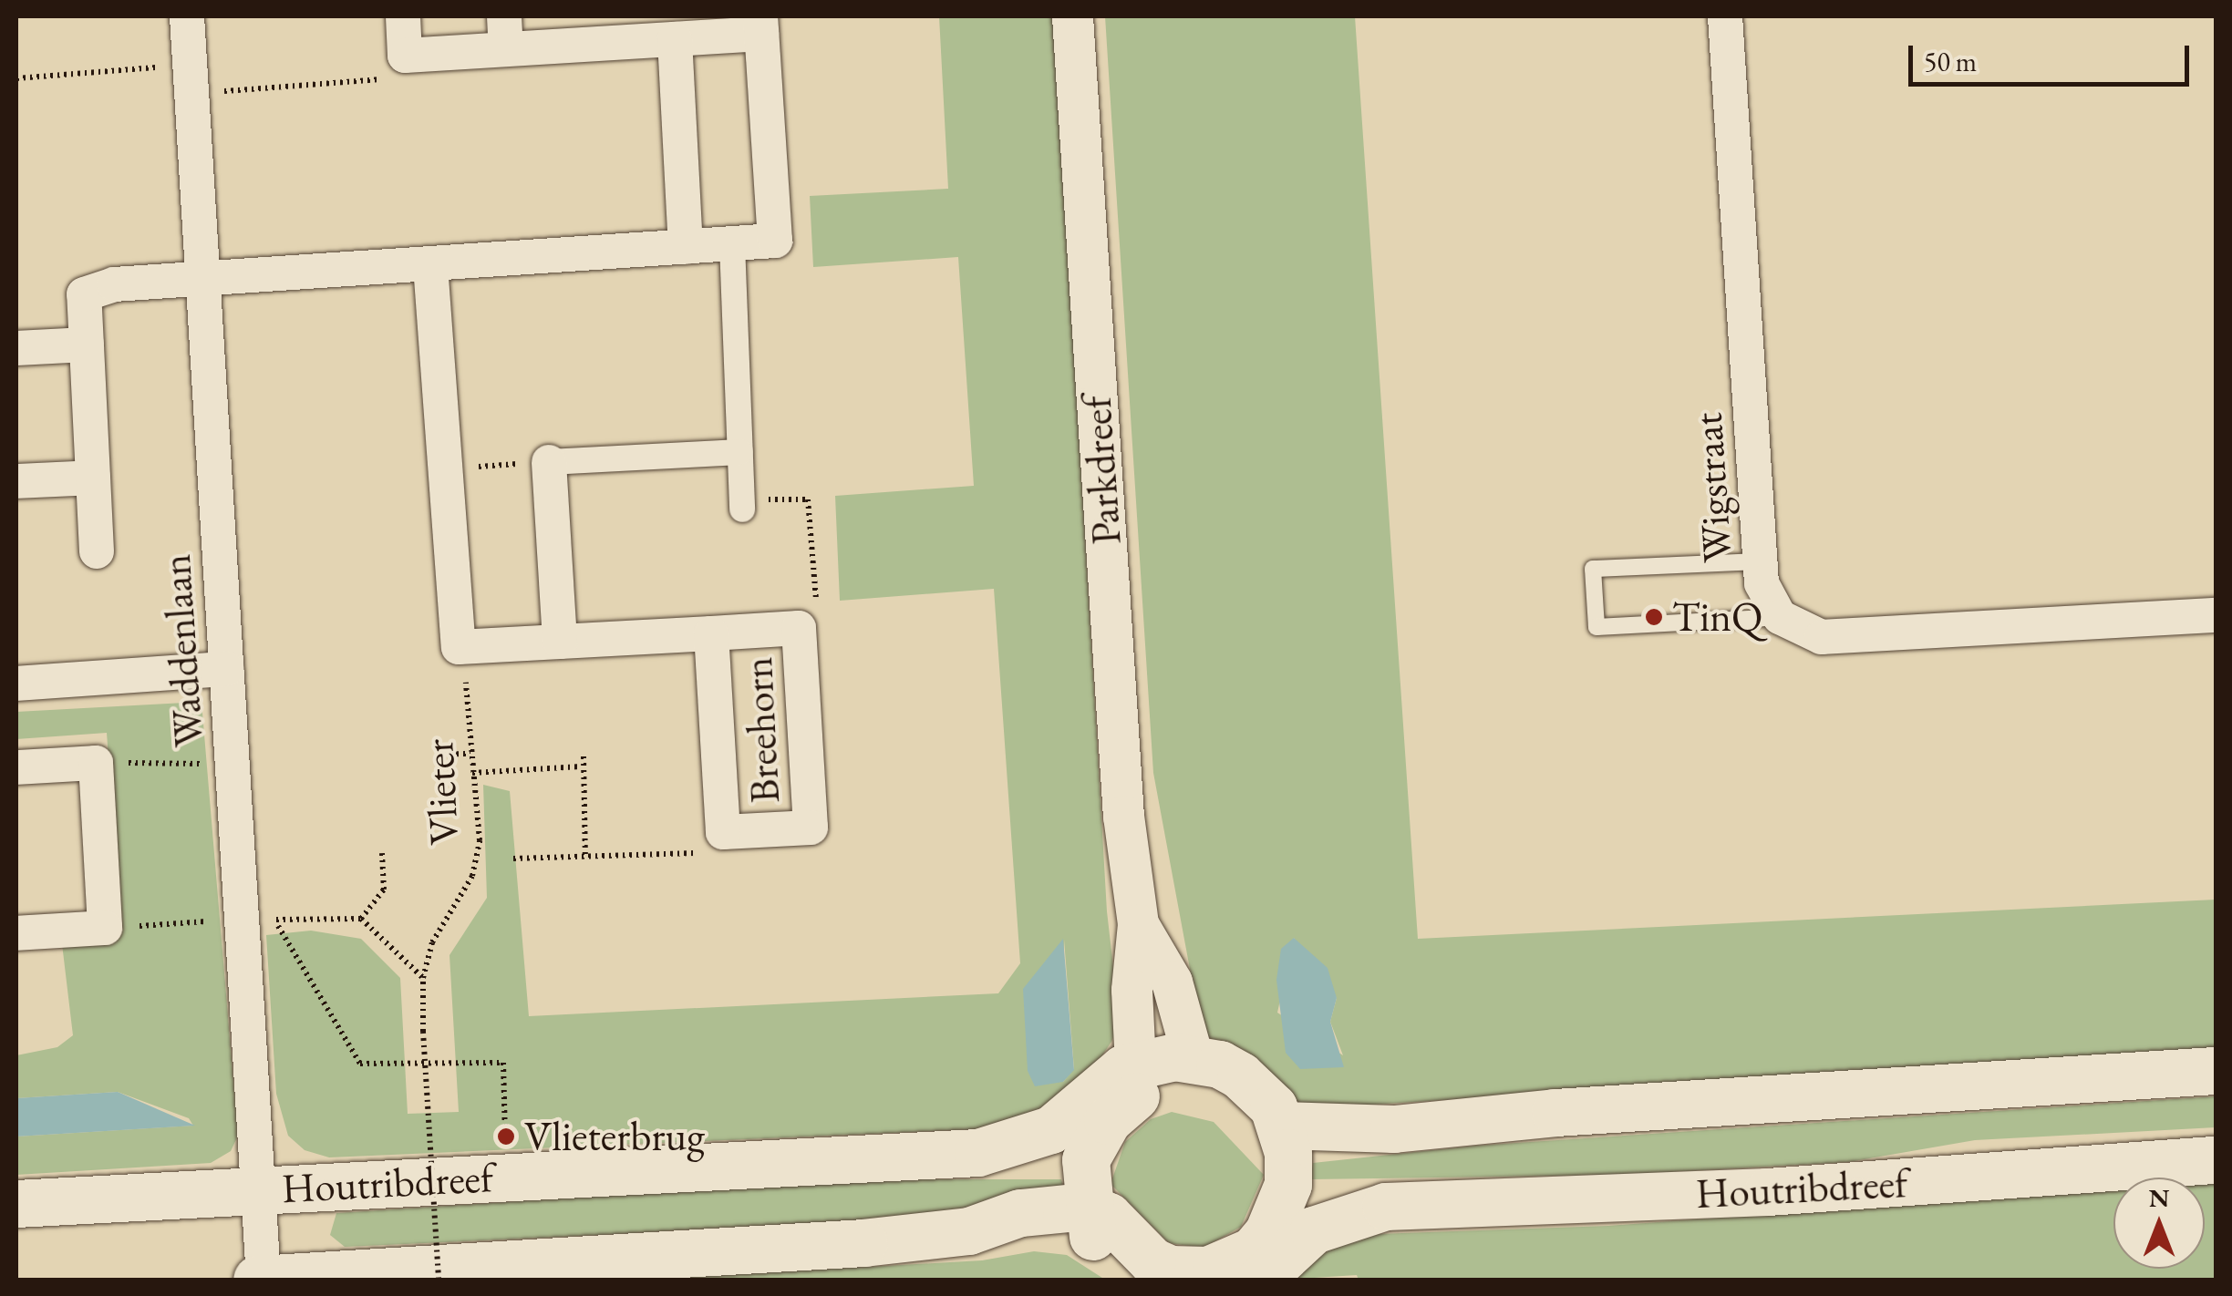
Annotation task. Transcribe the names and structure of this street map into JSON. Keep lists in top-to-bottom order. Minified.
{"streets":{"main road":["Houtribdreef"],"street":["Parkdreef","Wigstraat","Waddenlaan","Breehorn"],"path":["Vlieter"]},"crossings":[["Parkdreef","Houtribdreef"],["Waddenlaan","Houtribdreef"],["Breehorn","Vlieter"]],"places":["TinQ","Vlieterbrug"],"scale_bar":"50 m","north":"top"}
